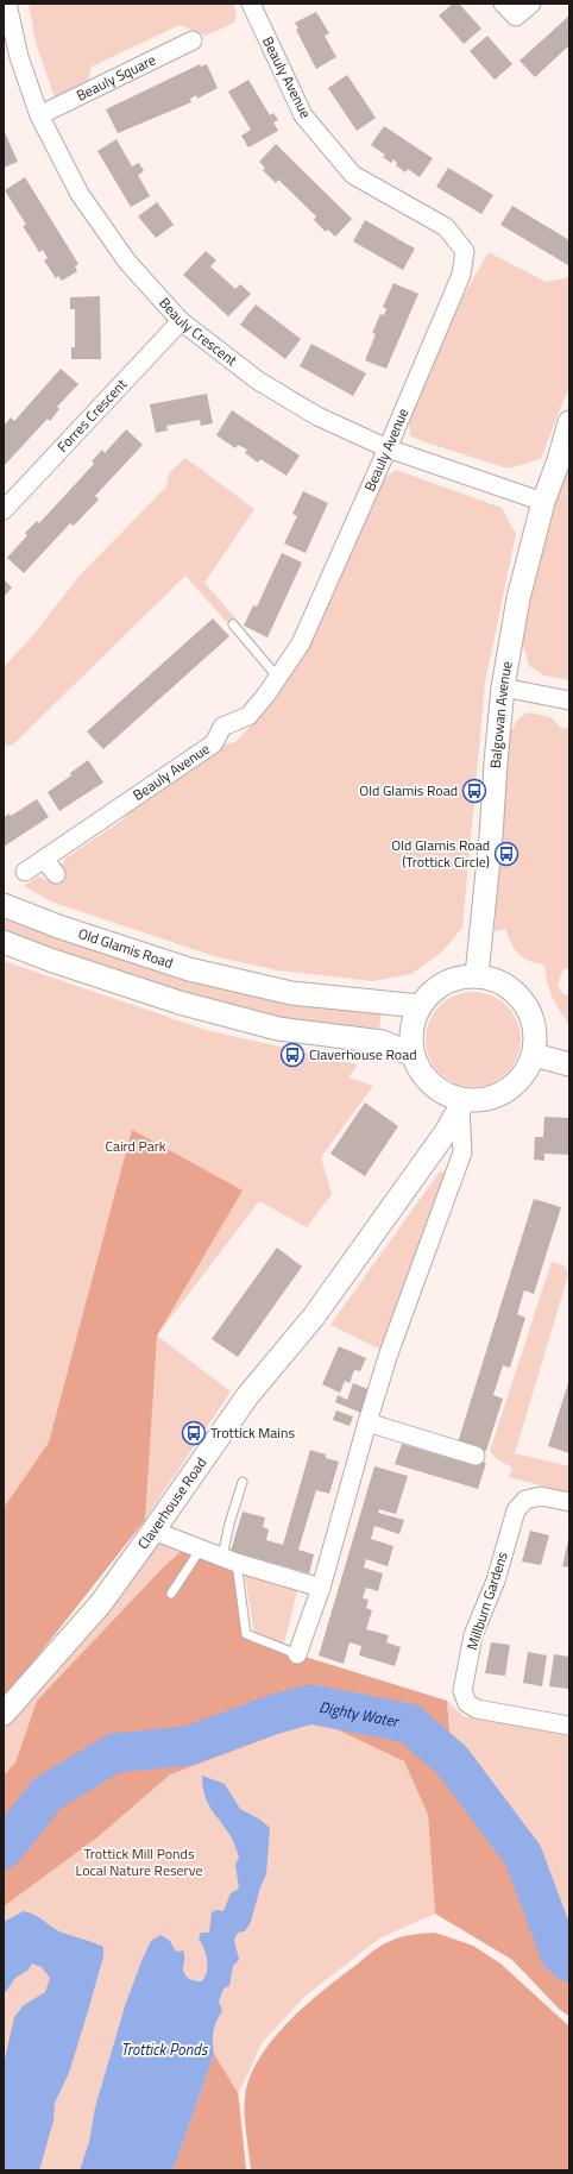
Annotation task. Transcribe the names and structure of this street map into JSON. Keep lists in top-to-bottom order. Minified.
{"streets":{"street":["Beauly Avenue","Beauly Square","Beauly Crescent","Forres Crescent","Balgowan Avenue","Old Glamis Road","Claverhouse Road","Millburn Gardens"]},"crossings":[["Beauly Avenue","Beauly Crescent"],["Beauly Square","Beauly Crescent"],["Beauly Crescent","Forres Crescent"],["Beauly Crescent","Balgowan Avenue"],["Balgowan Avenue","Old Glamis Road"],["Balgowan Avenue","Claverhouse Road"],["Old Glamis Road","Claverhouse Road"]],"water":["Dighty Water","Trottick Ponds"],"parks":["Caird Park","Trottick Mill Ponds Local Nature Reserve"],"places":{"bus stop":["Old Glamis Road","Old Glamis Road (Trottick Circle)","Claverhouse Road","Trottick Mains"]}}
